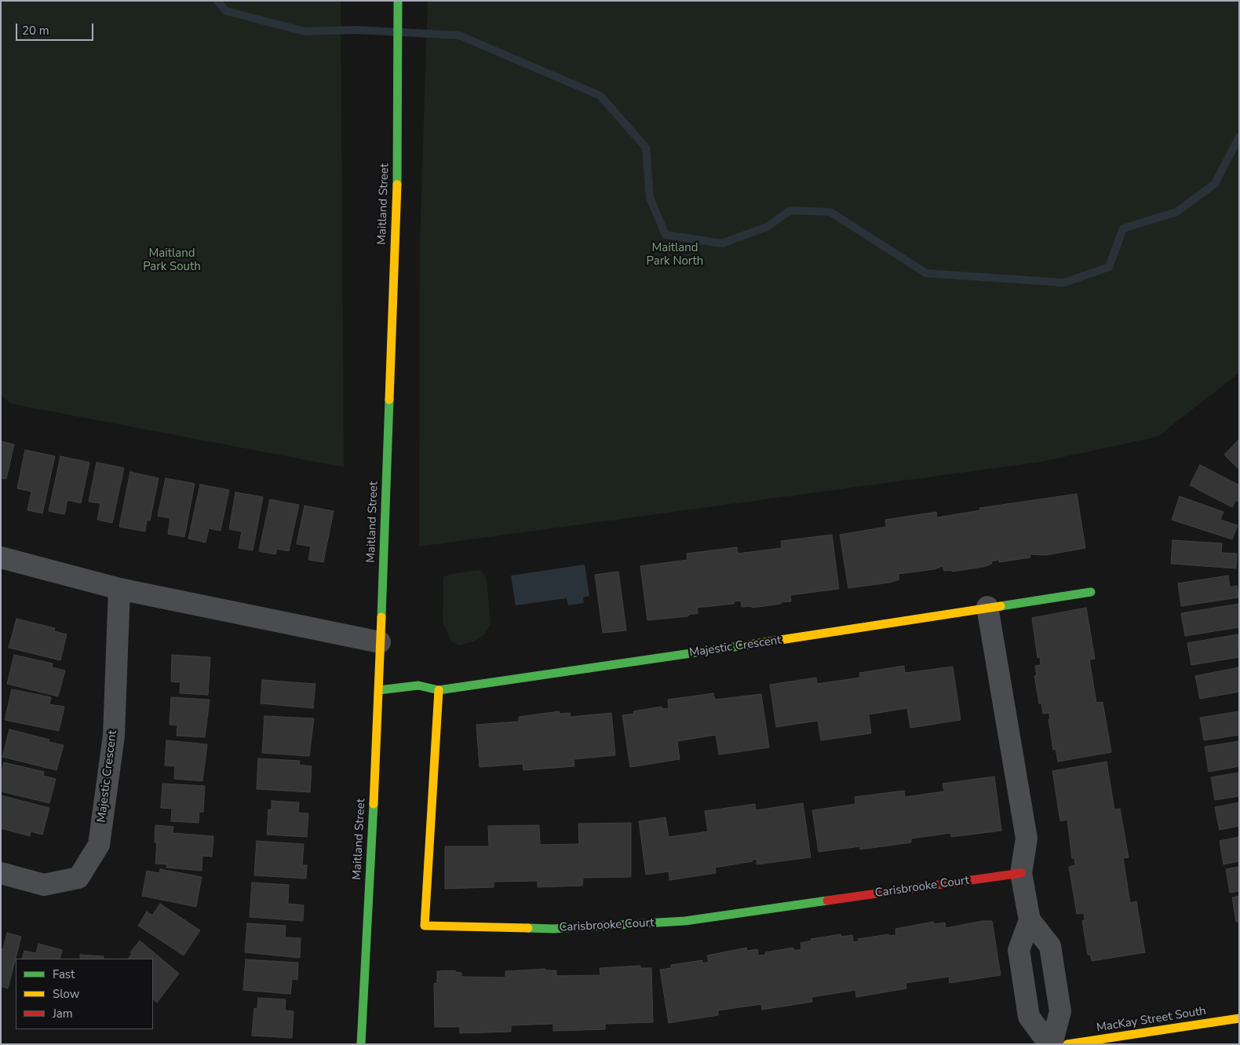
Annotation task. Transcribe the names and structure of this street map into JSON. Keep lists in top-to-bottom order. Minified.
{"streets":{"street":["Maitland Street","Majestic Crescent","Carisbrooke Court","MacKay Street South"]},"crossings":[["Maitland Street","Majestic Crescent"],["Majestic Crescent","Carisbrooke Court"]],"parks":["Maitland Park North","Maitland Park South"],"legend":["Fast","Slow","Jam"],"scale_bar":"20 m"}
